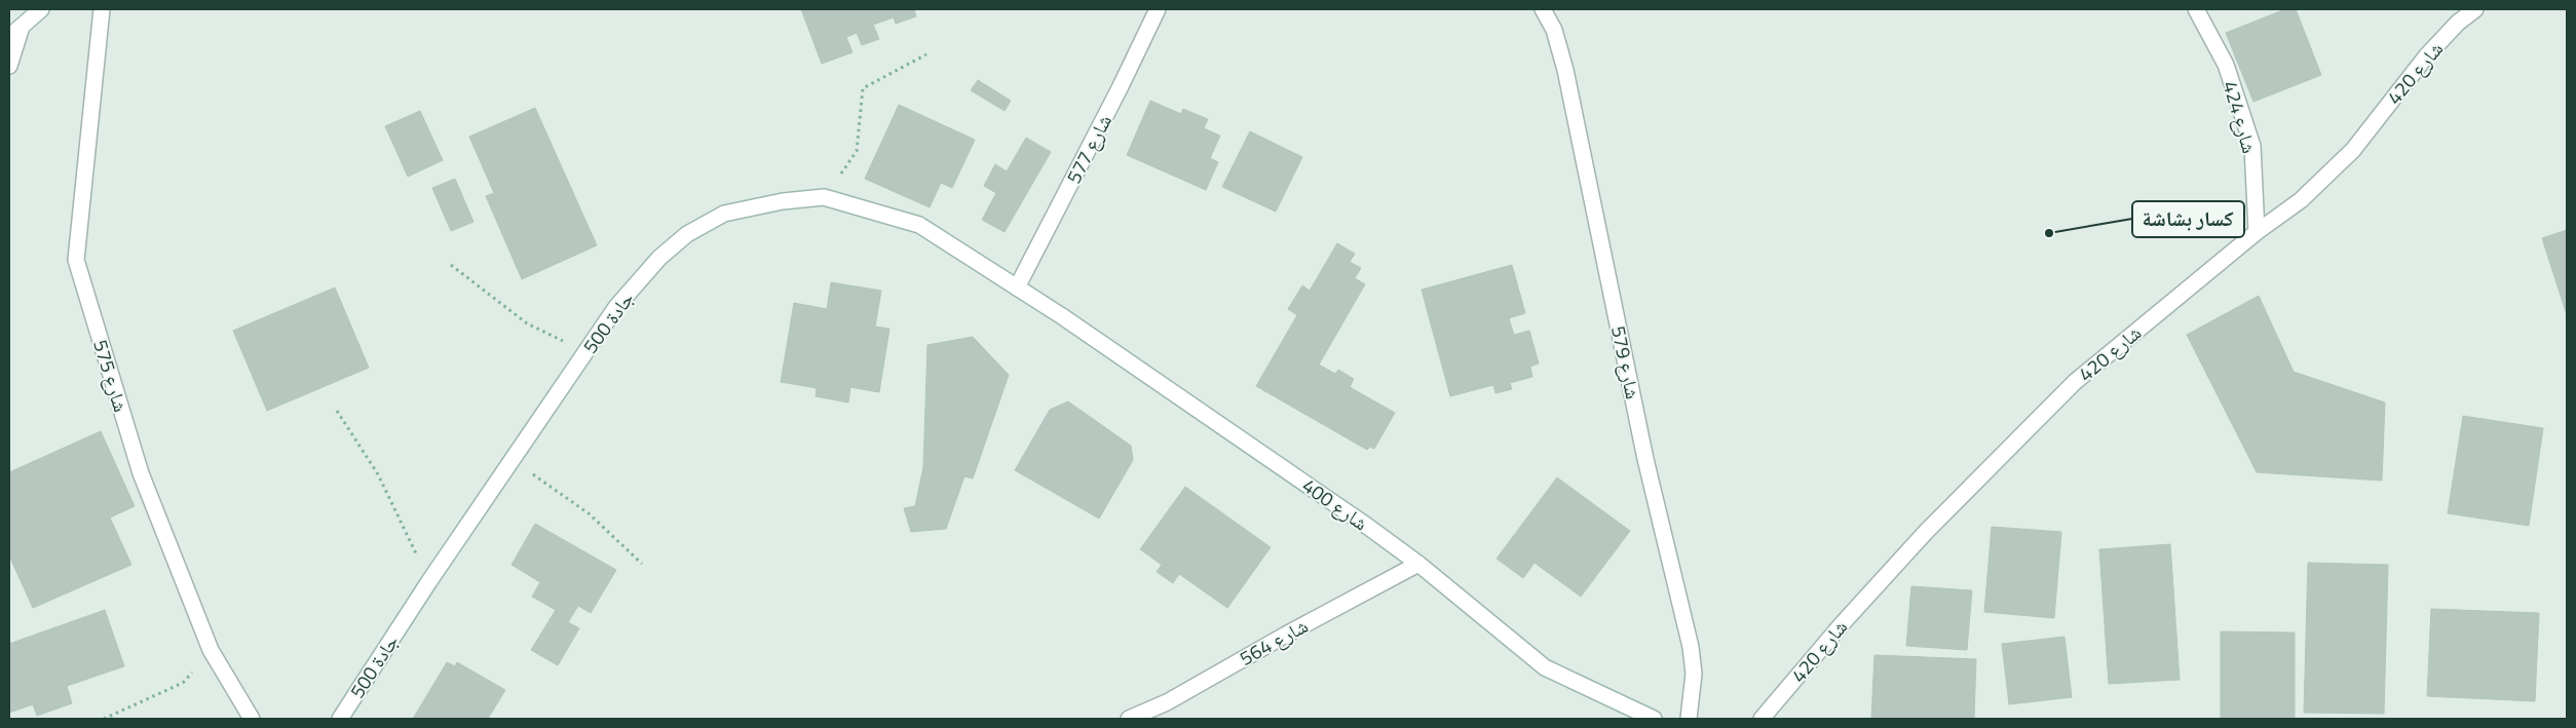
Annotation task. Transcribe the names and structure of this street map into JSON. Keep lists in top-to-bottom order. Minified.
{"streets":{"street":["شارع 420","شارع 424","شارع 577","جادة 500","شارع 579","شارع 575","شارع 400","شارع 564"]},"crossings":[["شارع 420","شارع 424"],["شارع 577","جادة 500"],["شارع 577","شارع 400"],["جادة 500","شارع 400"],["شارع 400","شارع 564"]],"places":["كسار بشاشة"]}
